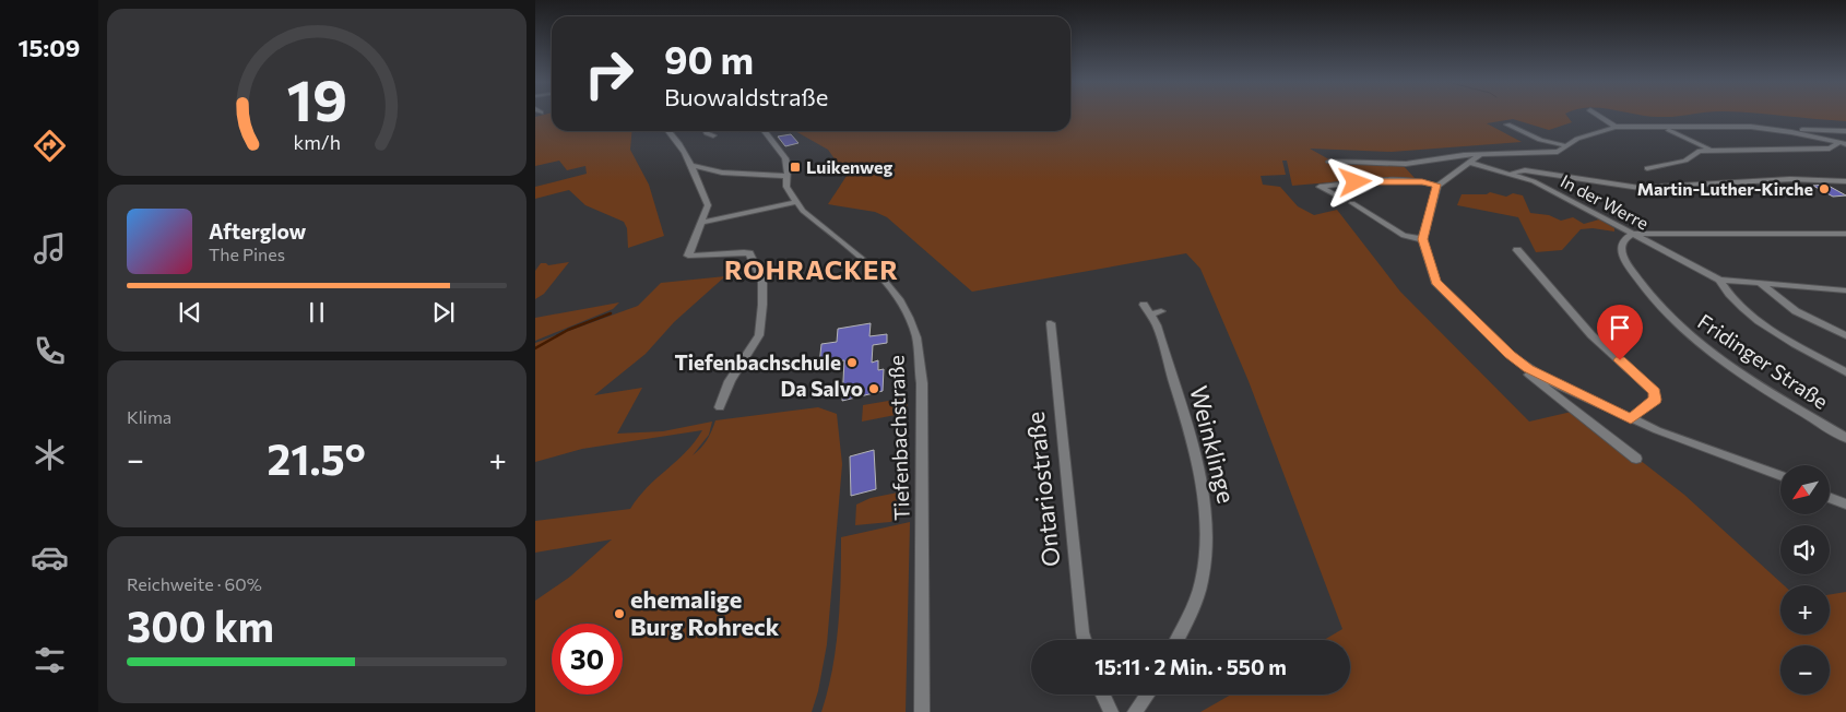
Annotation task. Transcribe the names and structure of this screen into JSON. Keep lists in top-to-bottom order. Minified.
{"streets":{"street":["In der Werre","Fridinger Straße","Tiefenbachstraße","Weinklinge","Ontariostraße"]},"crossings":[["In der Werre","Fridinger Straße"]],"districts":["ROHRACKER"],"places":{"transit":["Luikenweg"],"other":["Martin-Luther-Kirche","Tiefenbachschule","Da Salvo","ehemalige Burg Rohreck"]},"north":"bottom left","page":{"tabs":"15:09","turn":["90 m","Buowaldstraße"],"song":["Afterglow","The Pines"],"tile":["Klima",["Reichweite · 60%","300 km"]],"heat":["−","21.5°","+"],"map_buttons":["+","−"],"limit":"30","trip":"15:11 · 2 Min. · 550 m","gauge":["19","km/h"]}}
